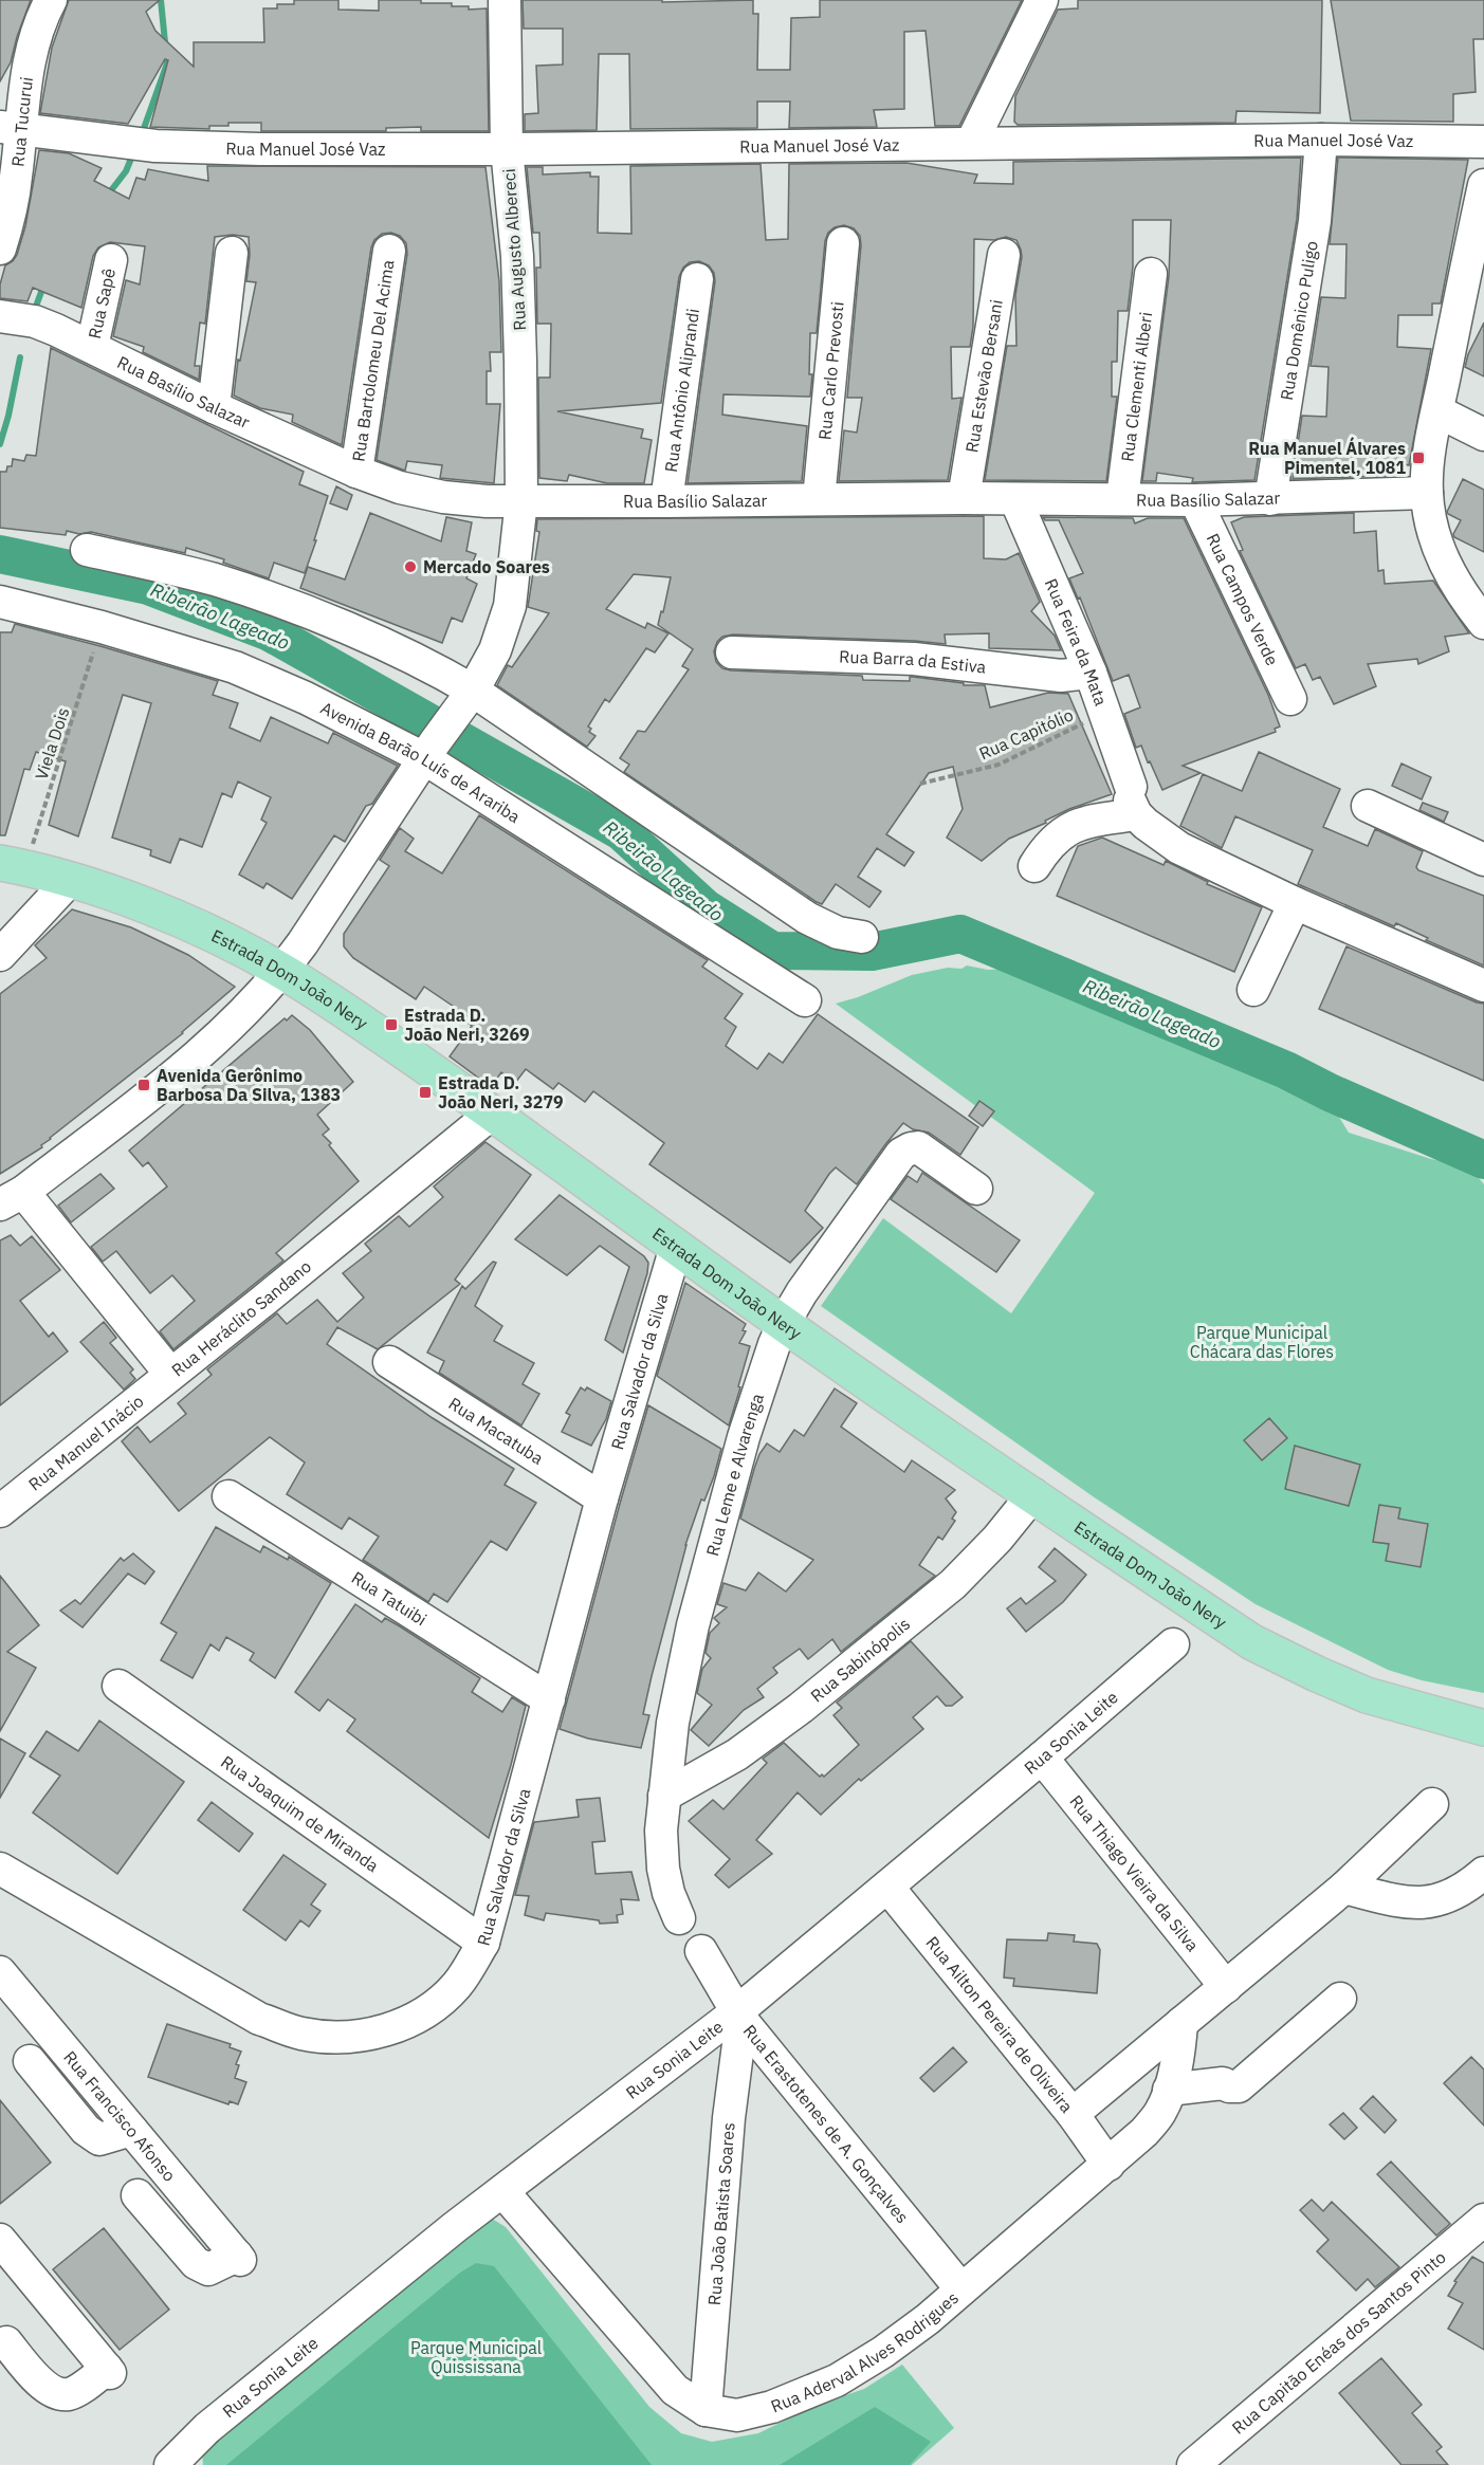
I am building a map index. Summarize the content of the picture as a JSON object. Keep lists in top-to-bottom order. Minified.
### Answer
{"streets":{"main road":["Estrada Dom João Nery"],"street":["Rua Tucurui","Rua Manuel José Vaz","Rua Augusto Albereci","Rua Sapê","Rua Domênico Puligo","Rua Bartolomeu Del Acima","Rua Carlo Prevosti","Rua Estevão Bersani","Rua Clementi Alberi","Rua Antônio Aliprandi","Rua Basílio Salazar","Rua Campos Verde","Rua Feira da Mata","Rua Barra da Estiva","Avenida Barão Luís de Arariba","Rua Heráclito Sandano","Rua Salvador da Silva","Rua Macatuba","Rua Manuel Inácio","Rua Leme e Alvarenga","Rua Tatuibi","Rua Sabinópolis","Rua Sonia Leite","Rua Joaquim de Miranda","Rua Thiago Vieira da Silva","Rua Ailton Pereira de Oliveira","Rua Francisco Afonso","Rua Erastotenes de A. Gonçalves","Rua João Batista Soares","Rua Capitão Enéas dos Santos Pinto","Rua Aderval Alves Rodrigues"],"path":["Rua Capitólio","Viela Dois"]},"crossings":[["Rua Tucurui","Rua Manuel José Vaz"],["Rua Manuel José Vaz","Rua Augusto Albereci"],["Rua Manuel José Vaz","Rua Domênico Puligo"],["Rua Augusto Albereci","Rua Basílio Salazar"],["Rua Augusto Albereci","Avenida Barão Luís de Arariba"],["Rua Augusto Albereci","Estrada Dom João Nery"],["Rua Augusto Albereci","Rua Heráclito Sandano"],["Rua Sapê","Rua Basílio Salazar"],["Rua Domênico Puligo","Rua Basílio Salazar"],["Rua Bartolomeu Del Acima","Rua Basílio Salazar"],["Rua Carlo Prevosti","Rua Basílio Salazar"],["Rua Estevão Bersani","Rua Basílio Salazar"],["Rua Clementi Alberi","Rua Basílio Salazar"],["Rua Antônio Aliprandi","Rua Basílio Salazar"],["Rua Basílio Salazar","Rua Campos Verde"],["Rua Basílio Salazar","Rua Feira da Mata"],["Rua Feira da Mata","Rua Barra da Estiva"],["Rua Feira da Mata","Rua Capitólio"],["Viela Dois","Avenida Barão Luís de Arariba"],["Viela Dois","Estrada Dom João Nery"],["Estrada Dom João Nery","Rua Heráclito Sandano"],["Estrada Dom João Nery","Rua Salvador da Silva"],["Estrada Dom João Nery","Rua Leme e Alvarenga"],["Estrada Dom João Nery","Rua Sabinópolis"],["Rua Heráclito Sandano","Rua Manuel Inácio"],["Rua Salvador da Silva","Rua Macatuba"],["Rua Salvador da Silva","Rua Tatuibi"],["Rua Salvador da Silva","Rua Joaquim de Miranda"],["Rua Leme e Alvarenga","Rua Sabinópolis"],["Rua Sonia Leite","Rua Thiago Vieira da Silva"],["Rua Sonia Leite","Rua Ailton Pereira de Oliveira"],["Rua Sonia Leite","Rua Erastotenes de A. Gonçalves"],["Rua Sonia Leite","Rua João Batista Soares"],["Rua Sonia Leite","Rua Aderval Alves Rodrigues"],["Rua Ailton Pereira de Oliveira","Rua Aderval Alves Rodrigues"],["Rua Erastotenes de A. Gonçalves","Rua João Batista Soares"],["Rua Erastotenes de A. Gonçalves","Rua Aderval Alves Rodrigues"],["Rua João Batista Soares","Rua Aderval Alves Rodrigues"]],"water":["Ribeirão Lageado"],"parks":["Parque Municipal Chácara das Flores","Parque Municipal Quississana"],"places":{"transit":["Rua Manuel Álvares Pimentel, 1081","Estrada D. João Neri, 3269","Avenida Gerônimo Barbosa Da Silva, 1383","Estrada D. João Neri, 3279"],"other":["Mercado Soares"]}}
